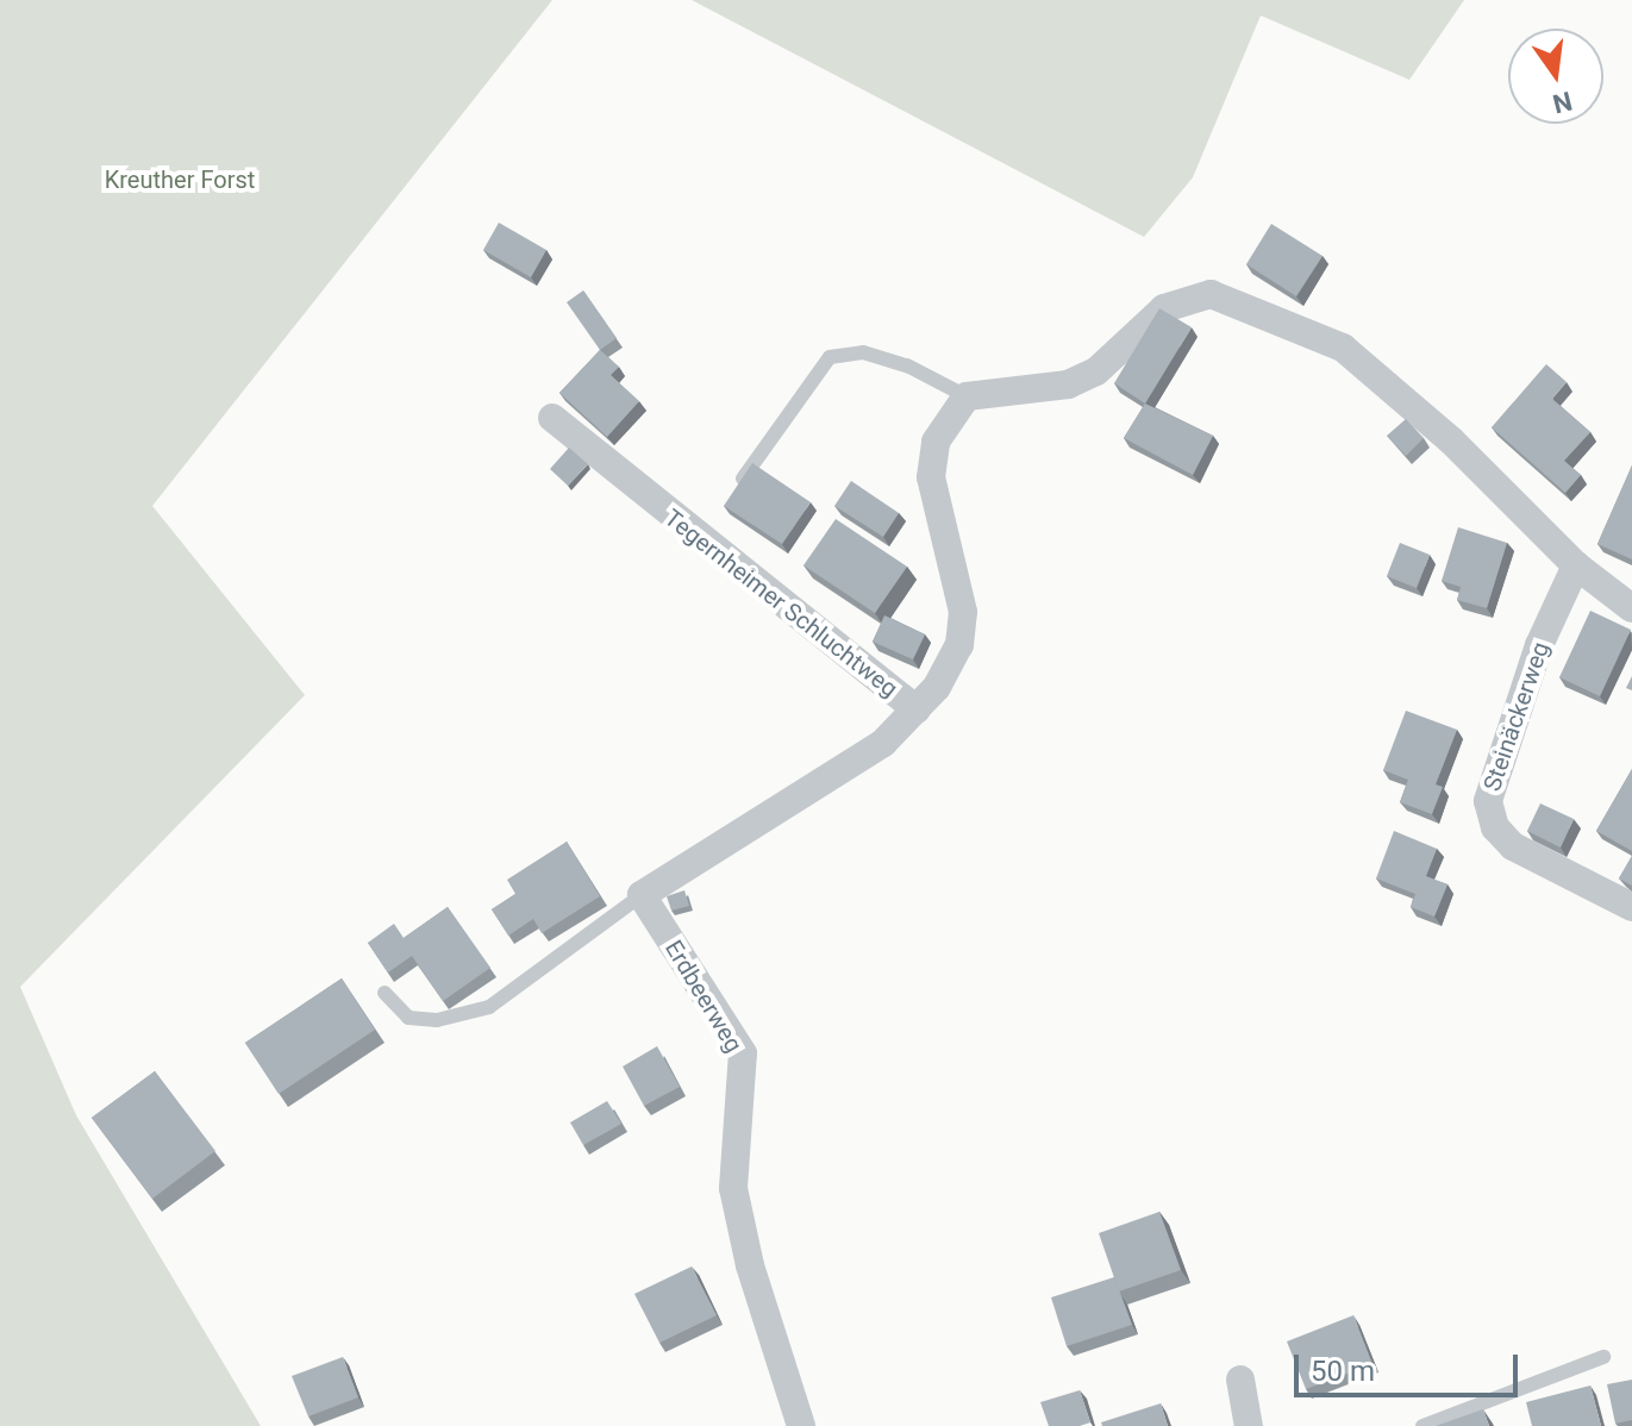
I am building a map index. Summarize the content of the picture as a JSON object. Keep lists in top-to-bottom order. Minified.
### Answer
{"streets":{"street":["Tegernheimer Schluchtweg","Steinäckerweg","Erdbeerweg"]},"parks":["Kreuther Forst"],"scale_bar":"50 m","north":"bottom"}
